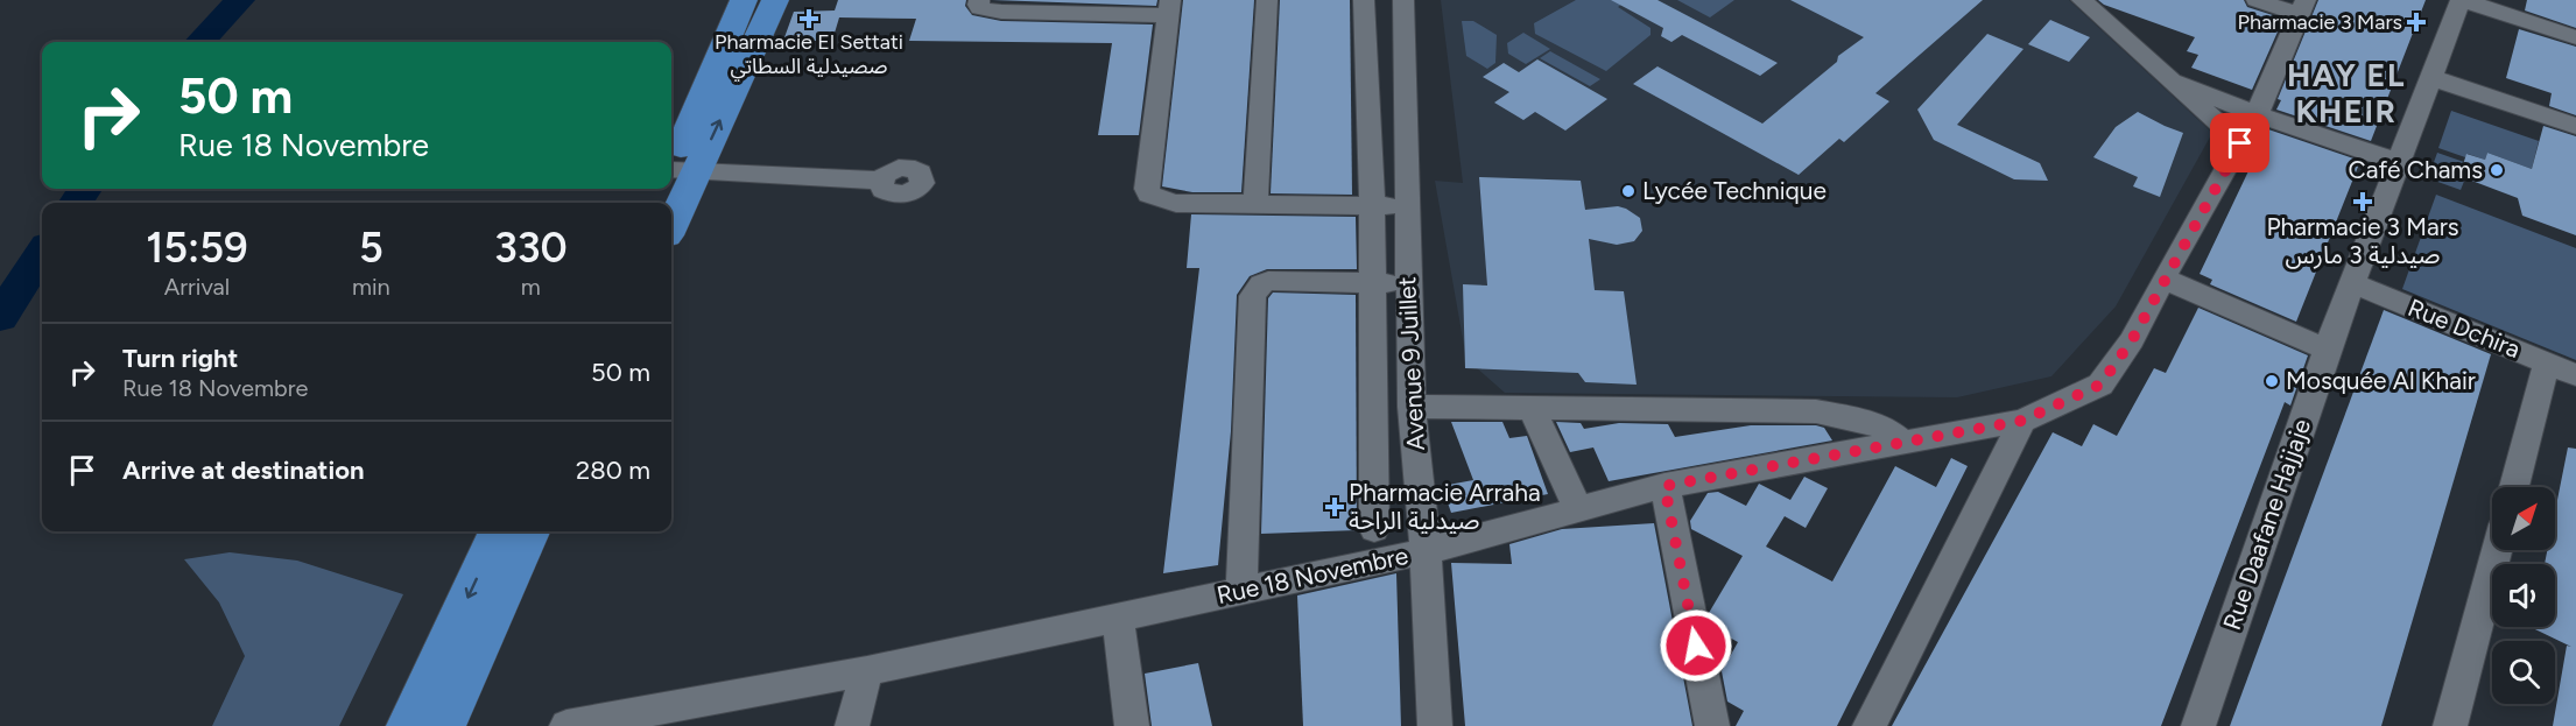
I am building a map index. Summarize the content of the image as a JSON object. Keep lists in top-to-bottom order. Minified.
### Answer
{"streets":{"street":["Rue Dchira","Avenue 9 Juillet","Rue Daafane Hajjaje","Rue 18 Novembre"]},"crossings":[["Rue Dchira","Rue Daafane Hajjaje"],["Avenue 9 Juillet","Rue 18 Novembre"]],"districts":["HAY EL KHEIR"],"places":{"health":["Pharmacie El Settati صصيدلية السطاتي","Pharmacie 3 Mars","Pharmacie 3 Mars صيدلية 3 مارس","Pharmacie Arraha صيدلية الراحة"],"other":["Café Chams","Lycée Technique","Mosquée Al Khair"]},"north":"top right","page":{"turn":["50 m","Rue 18 Novembre"],"eta":["15:59","Arrival","5","min","330","m"],"list":[{"name":"Turn right","note":"Rue 18 Novembre","value":"50 m"},{"name":"Arrive at destination","value":"280 m"}]}}
